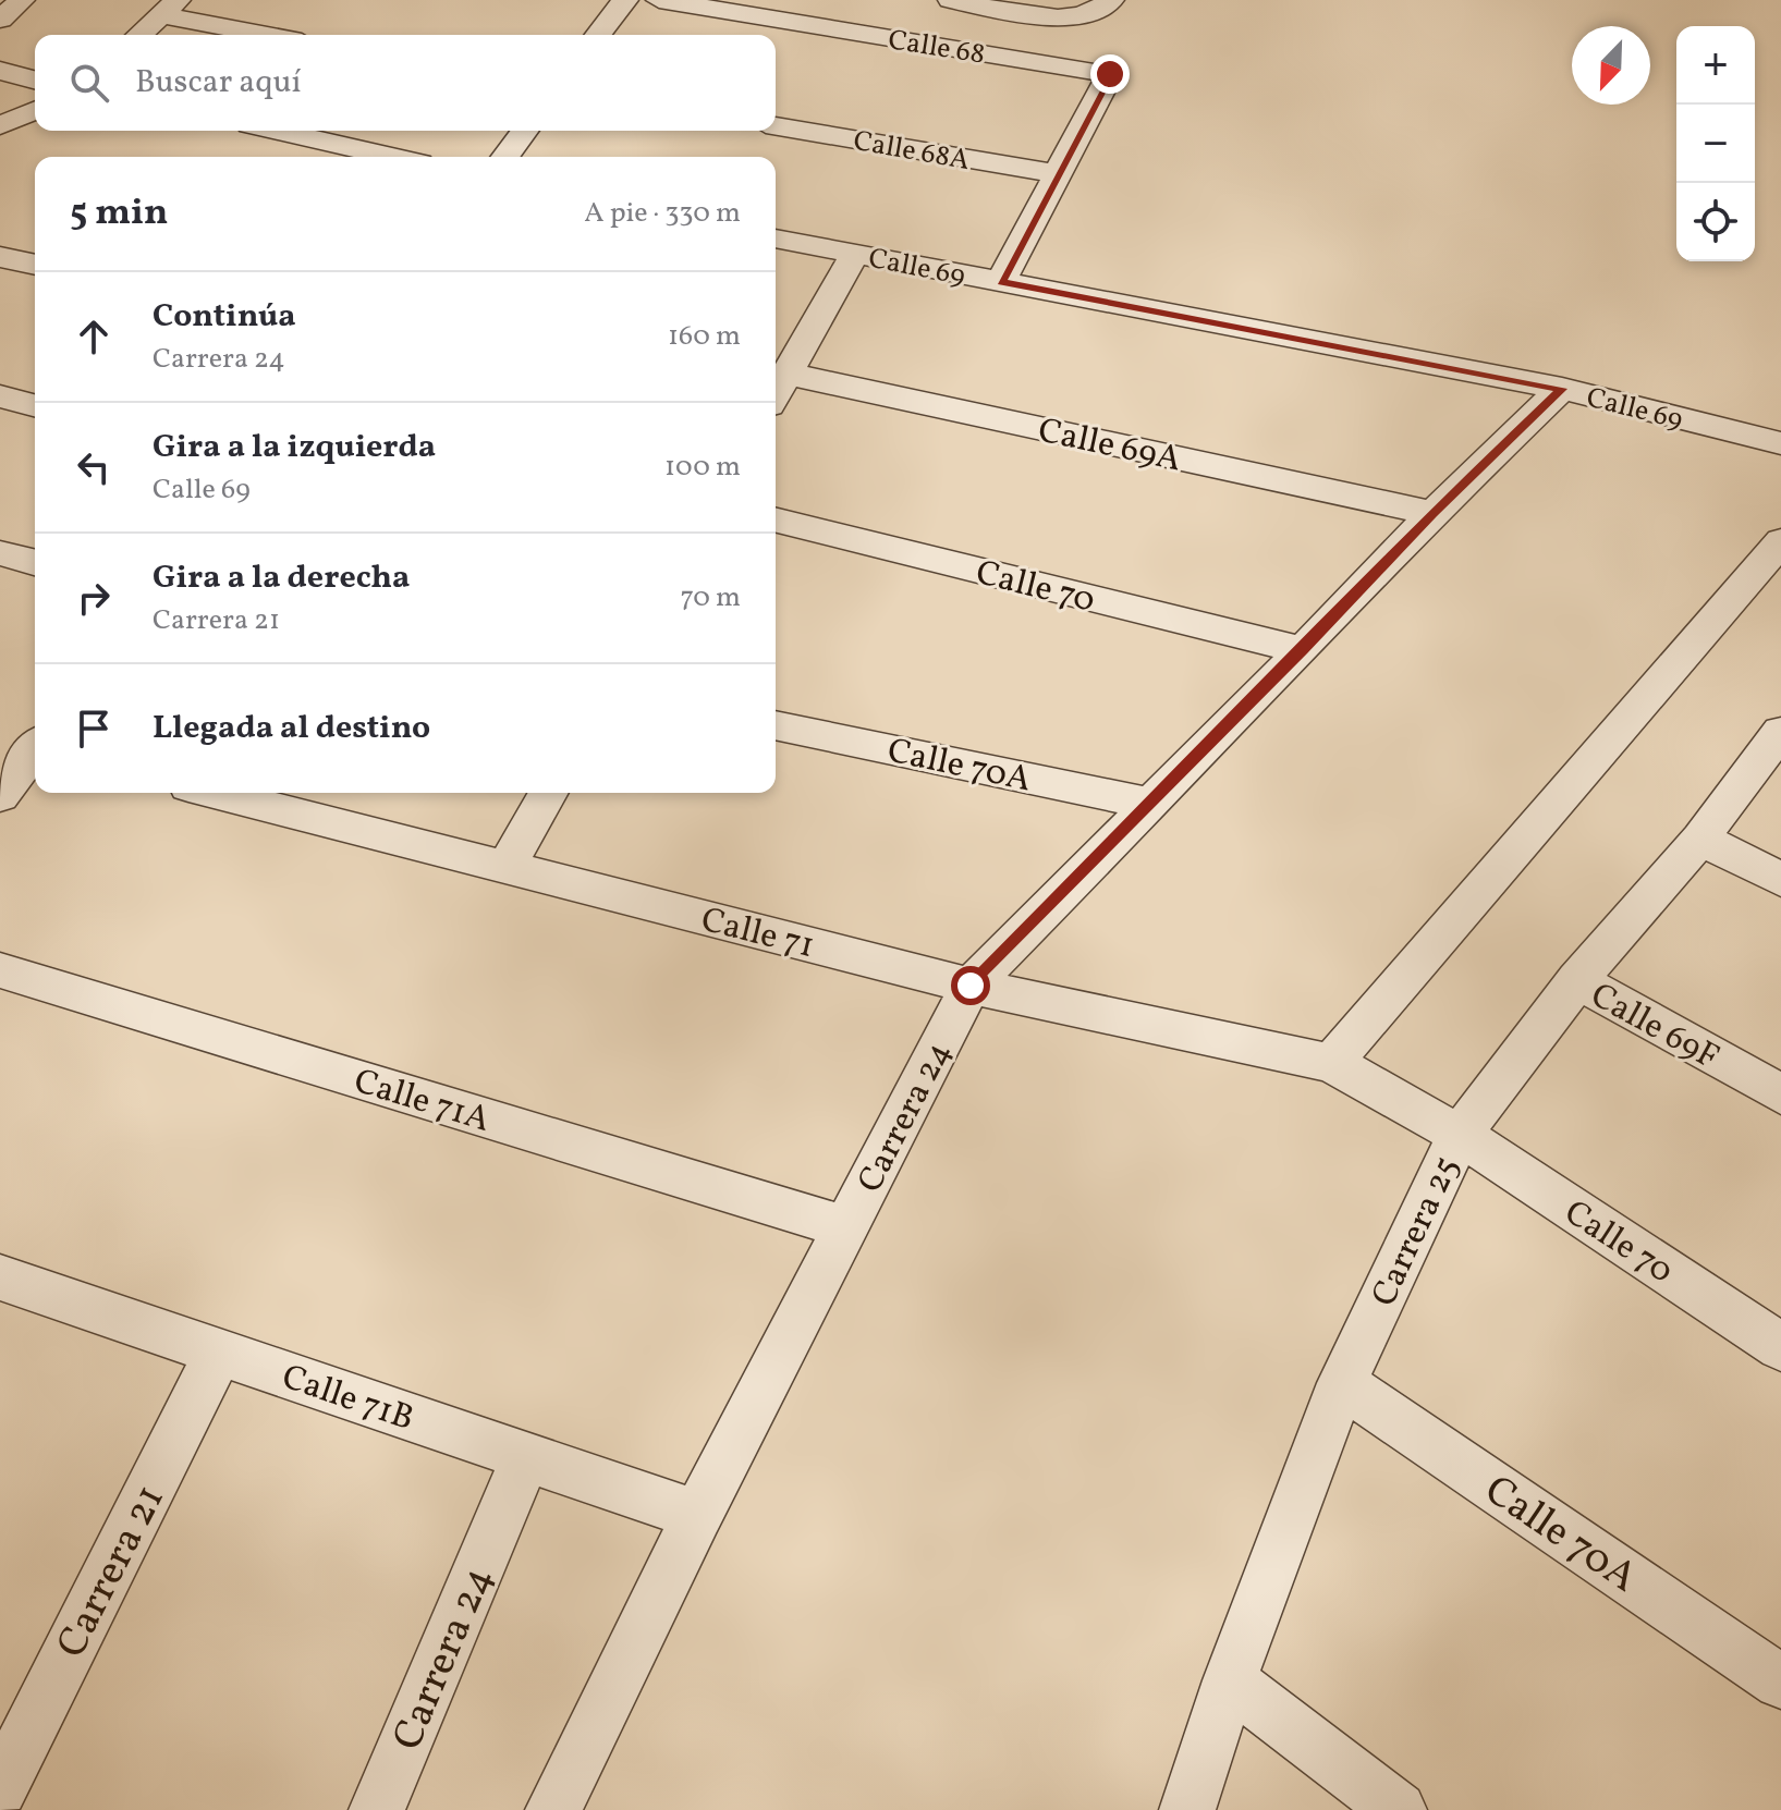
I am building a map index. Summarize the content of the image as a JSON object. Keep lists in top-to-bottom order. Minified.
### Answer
{"streets":{"street":["Calle 68","Calle 68A","Calle 69","Calle 69A","Calle 70","Calle 70A","Calle 71","Calle 69F","Calle 71A","Carrera 24","Carrera 25","Calle 71B","Carrera 21"]},"crossings":[["Calle 68","Calle 68A"],["Calle 69","Carrera 24"],["Calle 69A","Carrera 24"],["Calle 70","Calle 71"],["Calle 70","Carrera 24"],["Calle 70","Carrera 25"],["Calle 70A","Carrera 24"],["Calle 70A","Carrera 25"],["Calle 71","Carrera 24"],["Calle 69F","Carrera 25"],["Calle 71A","Carrera 24"],["Carrera 24","Calle 71B"],["Calle 71B","Carrera 21"]],"north":"bottom left","page":{"map_buttons":["+","−"],"search":"Buscar aquí","heading":["5 min","A pie · 330 m"],"list":[["Continúa","Carrera 24","160 m"],["Gira a la izquierda","Calle 69","100 m"],["Gira a la derecha","Carrera 21","70 m"],"Llegada al destino"]}}
